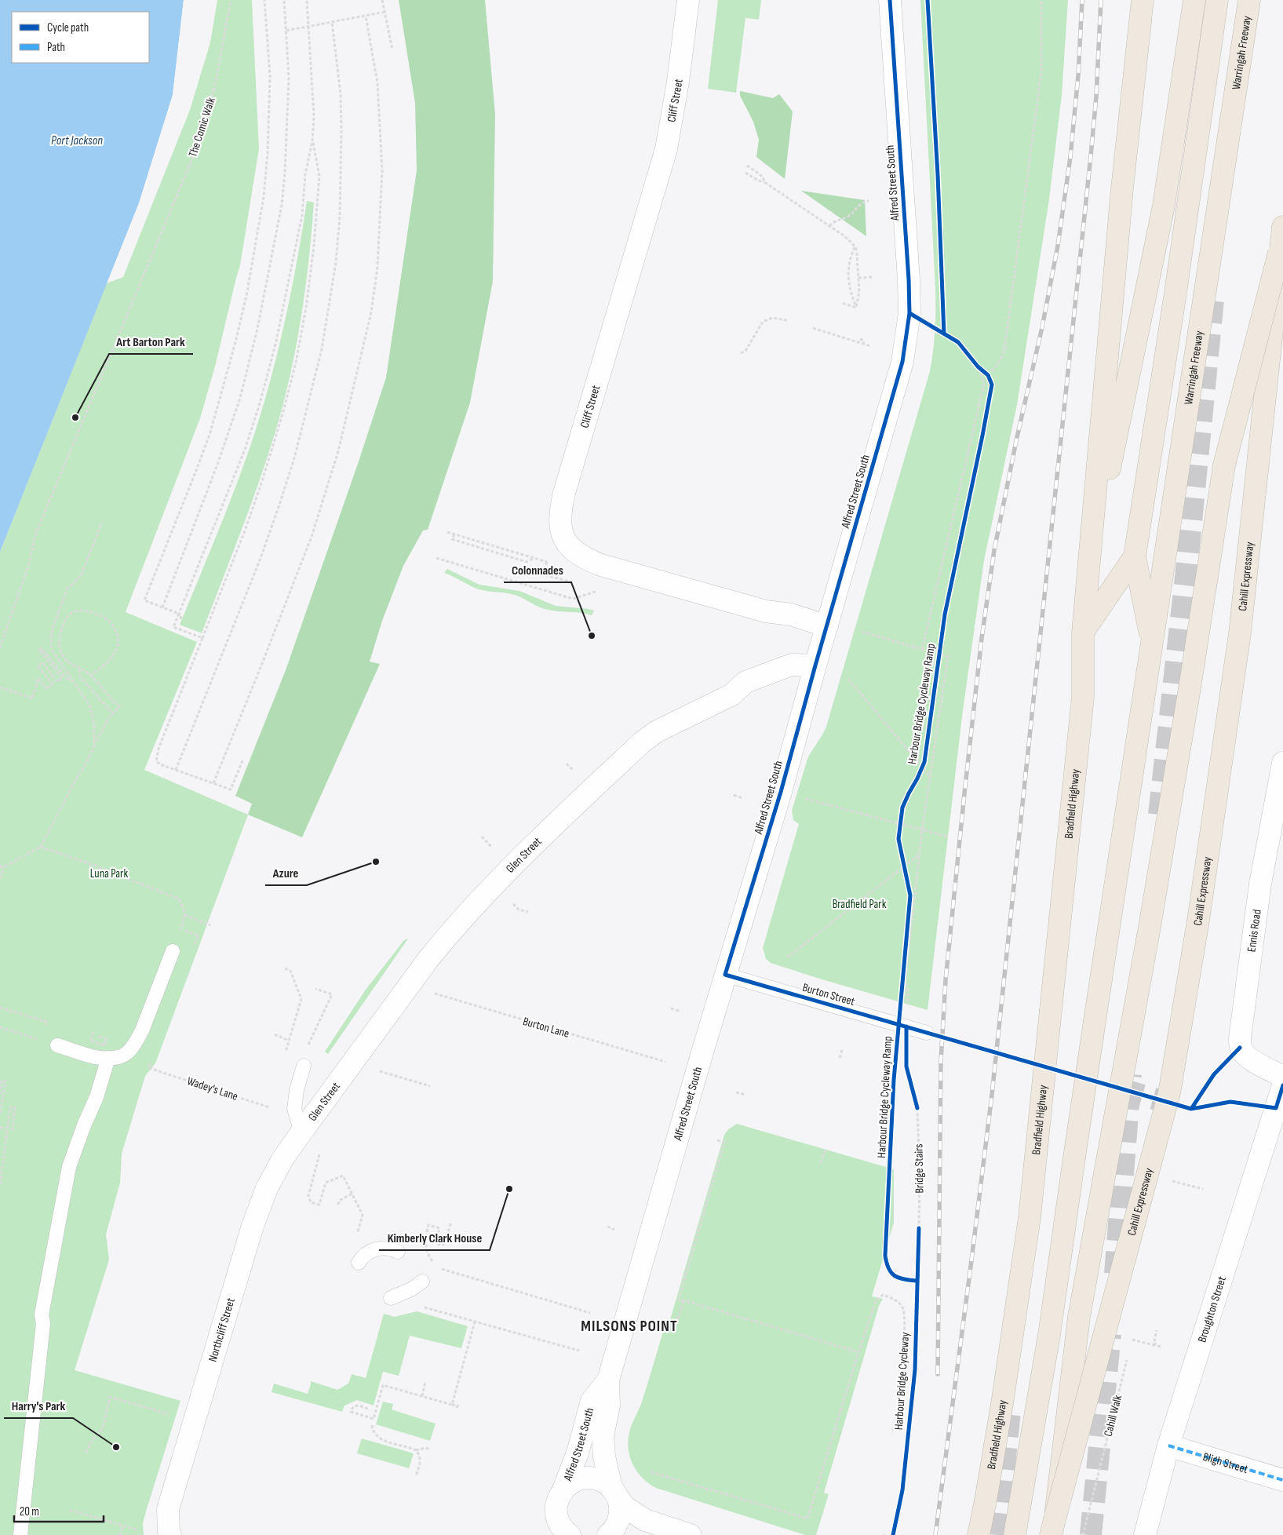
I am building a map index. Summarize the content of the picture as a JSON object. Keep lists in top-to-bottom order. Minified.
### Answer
{"streets":{"highway":["Warringah Freeway","Cahill Expressway","Bradfield Highway"],"street":["Cliff Street","Alfred Street South","Glen Street","Ennis Road","Broughton Street","Northcliff Street","Bligh Street"],"lane":["Burton Street"],"path":["The Comic Walk","Burton Lane","Wadey's Lane","Bridge Stairs","Cahill Walk"],"cycle path":["Harbour Bridge Cycleway Ramp","Harbour Bridge Cycleway"]},"crossings":[["Cliff Street","Alfred Street South"],["Alfred Street South","Glen Street"],["Alfred Street South","Burton Street"],["Glen Street","Northcliff Street"],["Broughton Street","Bligh Street"]],"districts":["MILSONS POINT"],"water":["Port Jackson"],"parks":["Luna Park","Bradfield Park"],"places":["Art Barton Park","Colonnades","Azure","Kimberly Clark House","Harry's Park"],"legend":["Cycle path","Path"],"scale_bar":"20 m"}
